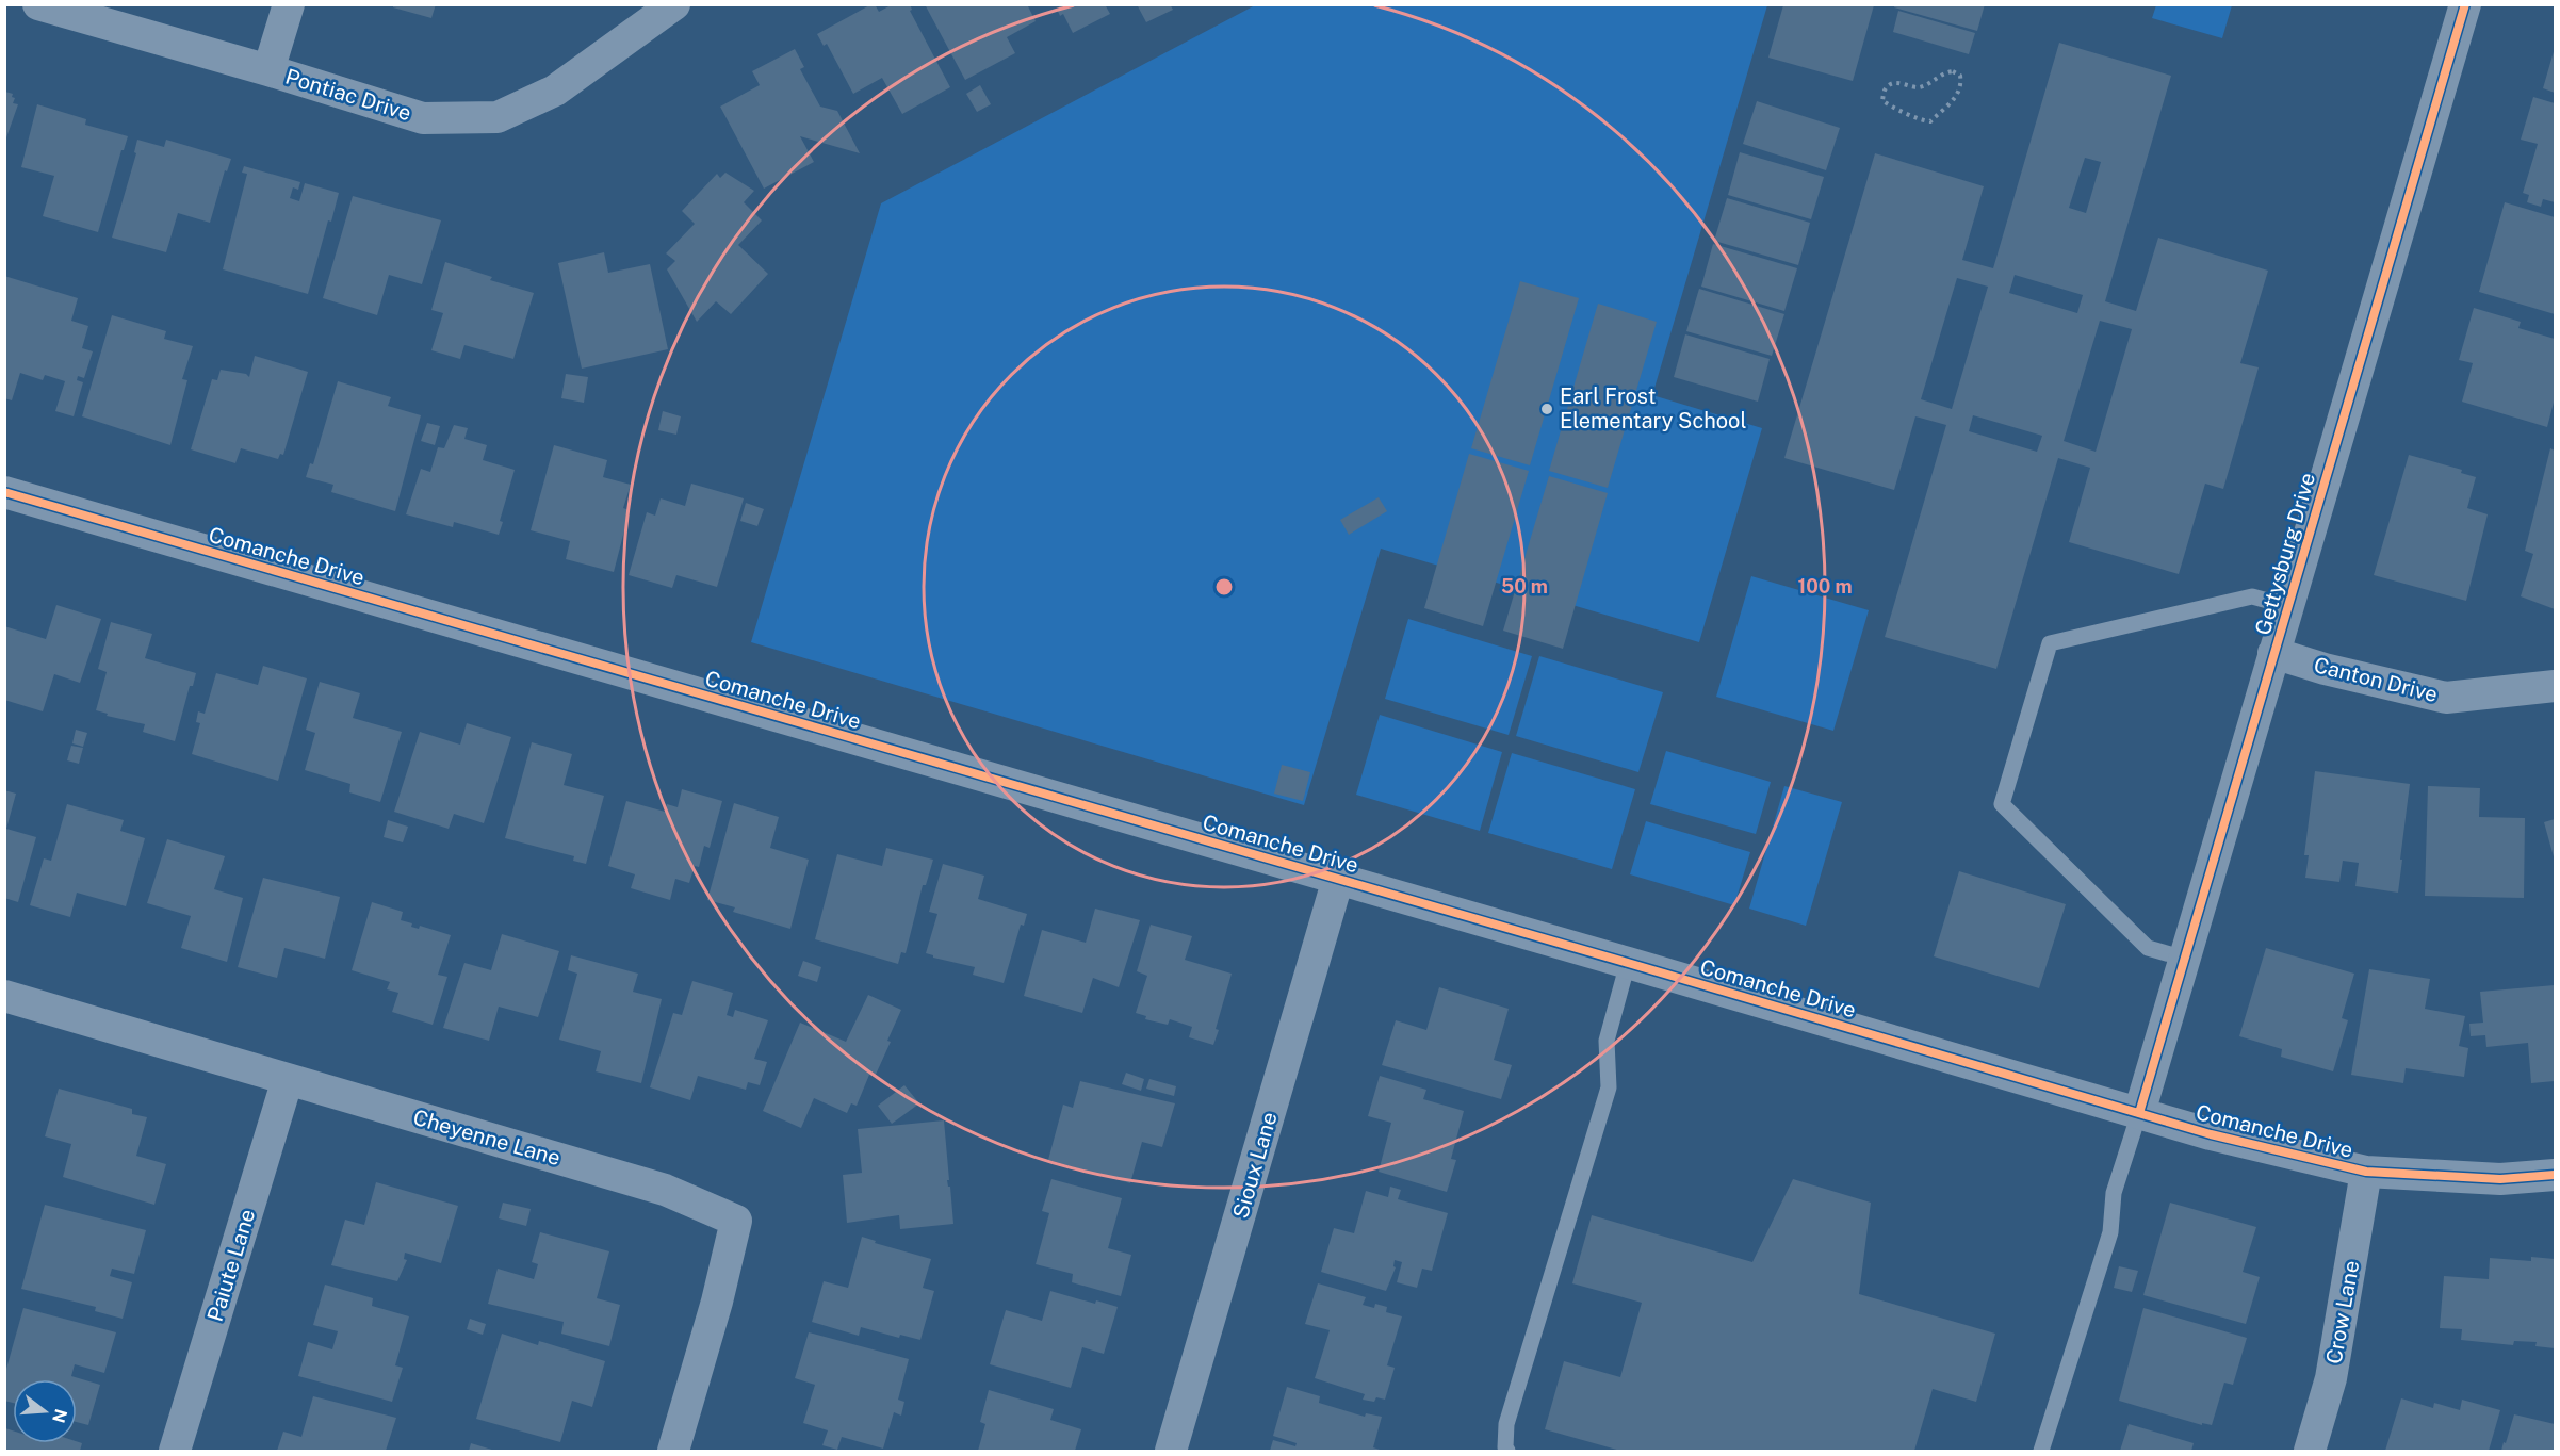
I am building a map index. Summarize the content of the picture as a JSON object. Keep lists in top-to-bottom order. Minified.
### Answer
{"streets":{"street":["Pontiac Drive","Gettysburg Drive","Comanche Drive","Canton Drive","Cheyenne Lane","Sioux Lane","Paiute Lane","Crow Lane"]},"crossings":[["Gettysburg Drive","Comanche Drive"],["Gettysburg Drive","Canton Drive"],["Comanche Drive","Sioux Lane"],["Comanche Drive","Crow Lane"],["Cheyenne Lane","Paiute Lane"]],"places":["Earl Frost Elementary School"],"north":"right","rings":["50 m","100 m"]}
